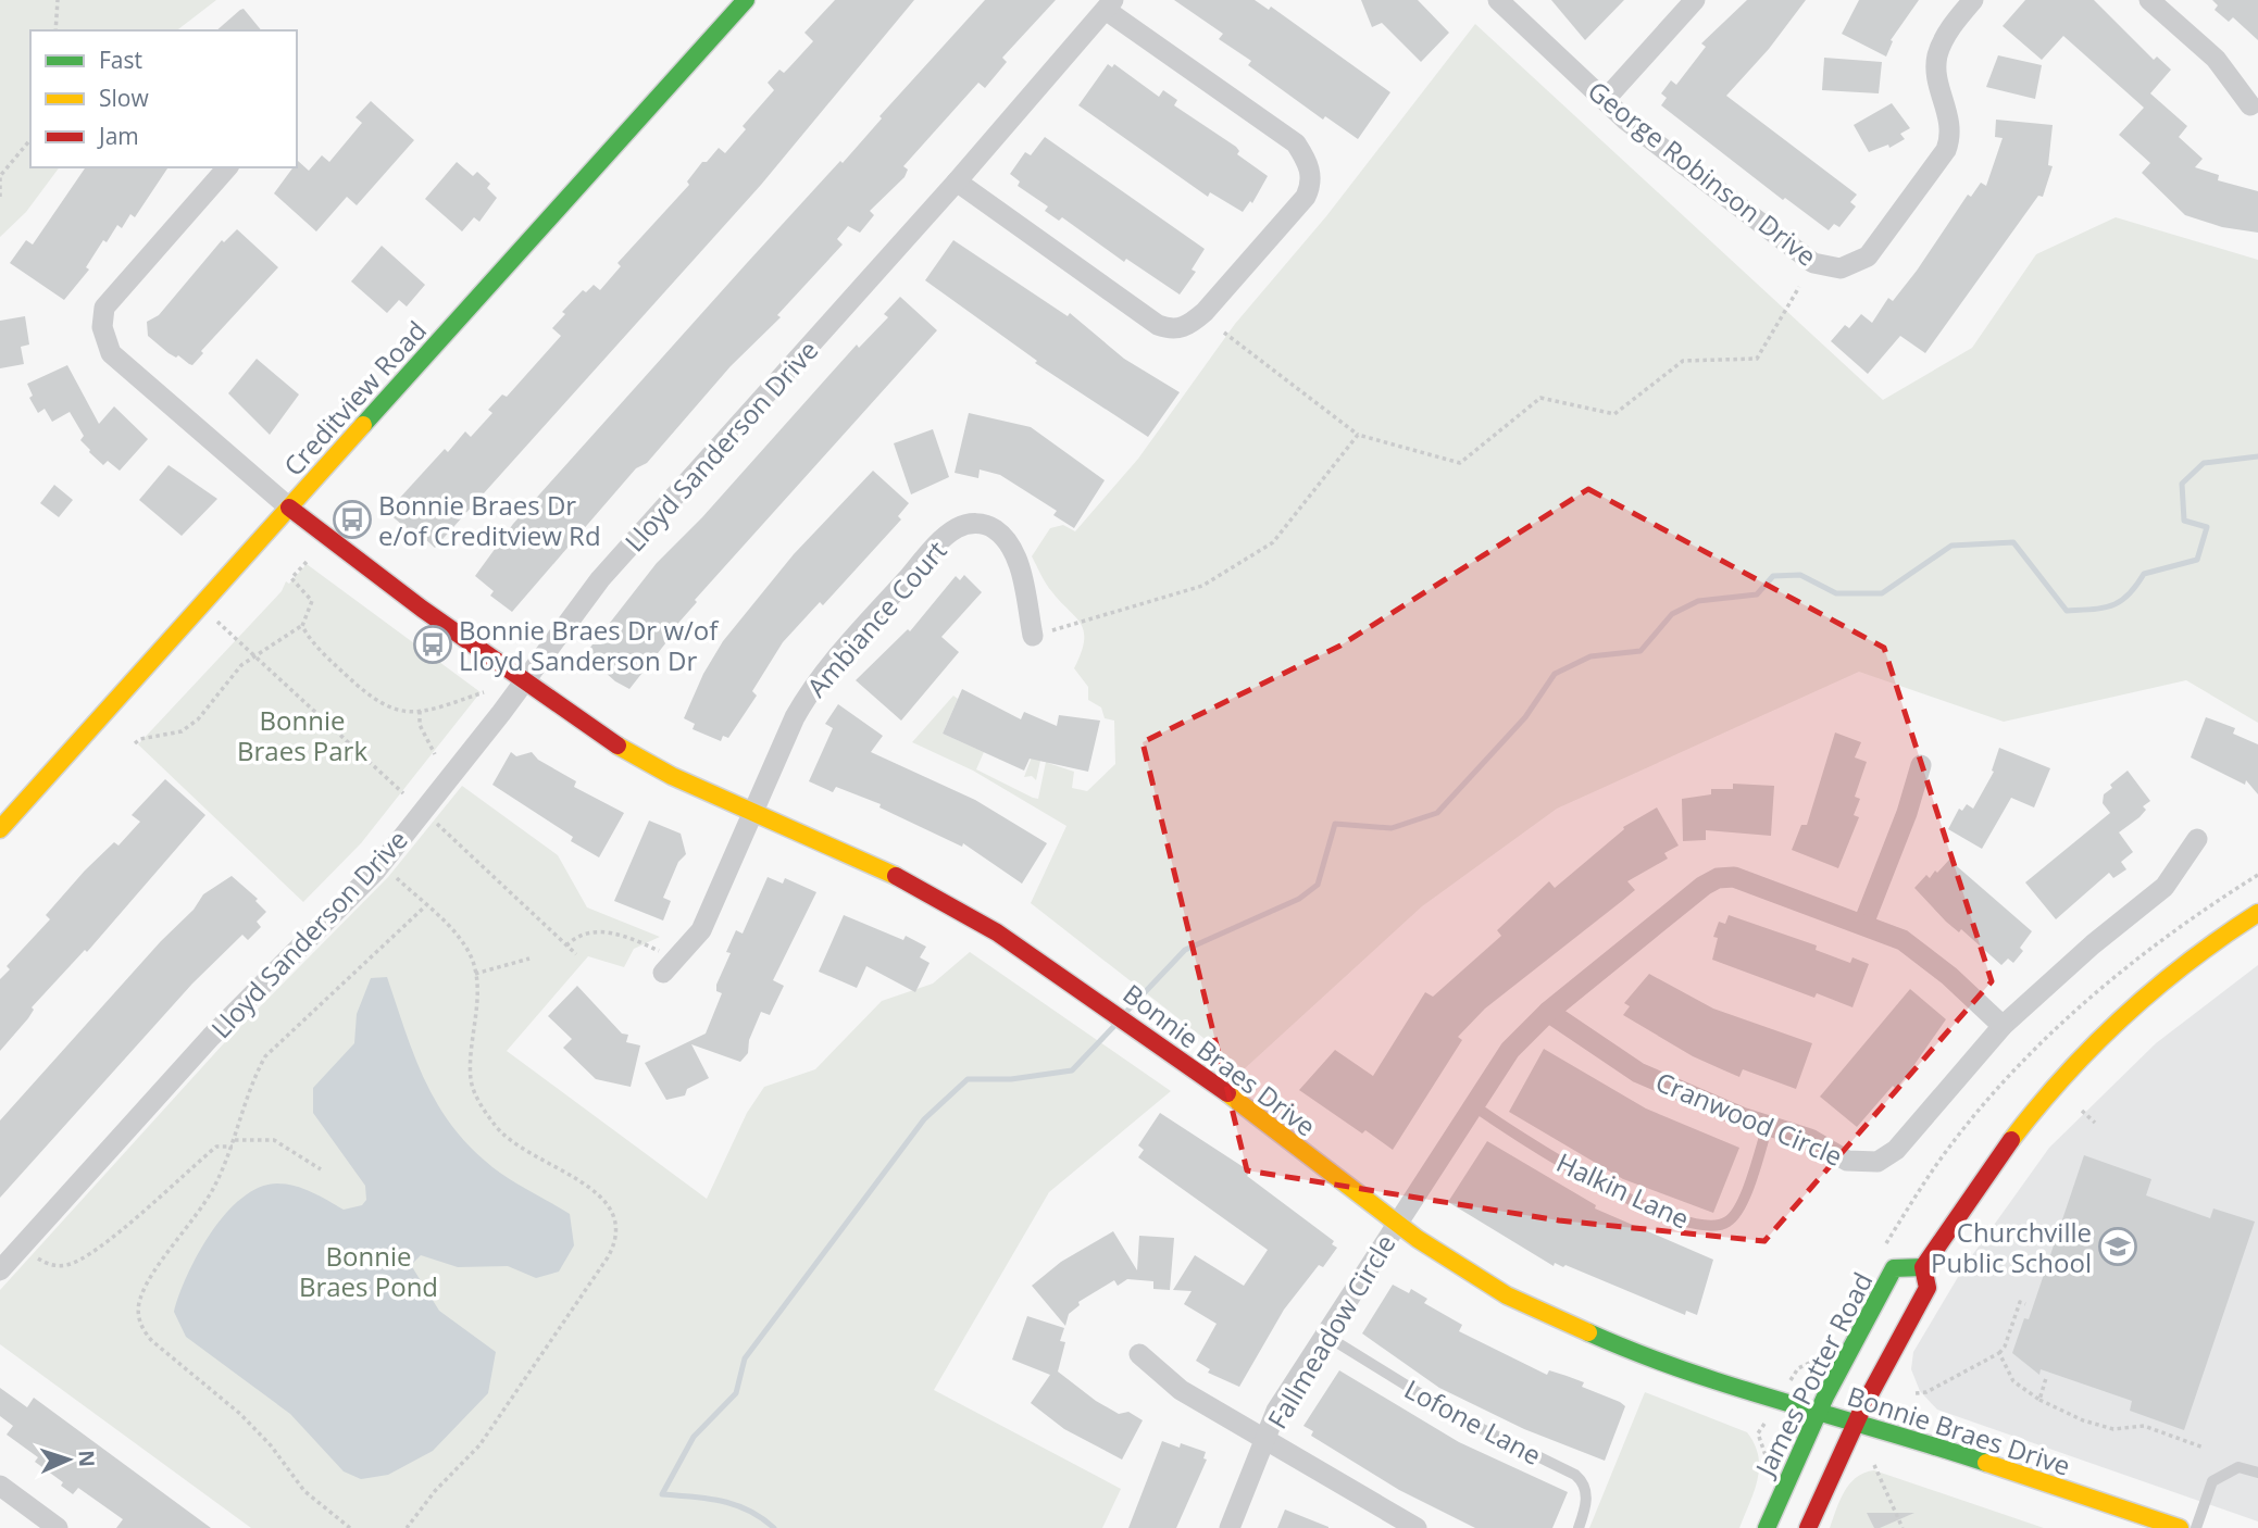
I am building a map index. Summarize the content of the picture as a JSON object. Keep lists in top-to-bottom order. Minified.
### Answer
{"streets":{"street":["George Robinson Drive","Creditview Road","Lloyd Sanderson Drive","Ambiance Court","Bonnie Braes Drive","Cranwood Circle","Fallmeadow Circle","James Potter Road"],"lane":["Halkin Lane","Lofone Lane"]},"crossings":[["Creditview Road","Bonnie Braes Drive"],["Lloyd Sanderson Drive","Bonnie Braes Drive"],["Ambiance Court","Bonnie Braes Drive"],["Bonnie Braes Drive","Fallmeadow Circle"],["Bonnie Braes Drive","James Potter Road"],["Cranwood Circle","Halkin Lane"],["Fallmeadow Circle","Lofone Lane"]],"parks":["Bonnie Braes Park","Bonnie Braes Pond"],"places":{"bus stop":["Bonnie Braes Dr e/of Creditview Rd","Bonnie Braes Dr w/of Lloyd Sanderson Dr"],"school or university":["Churchville Public School"]},"legend":["Fast","Slow","Jam"],"north":"right"}
